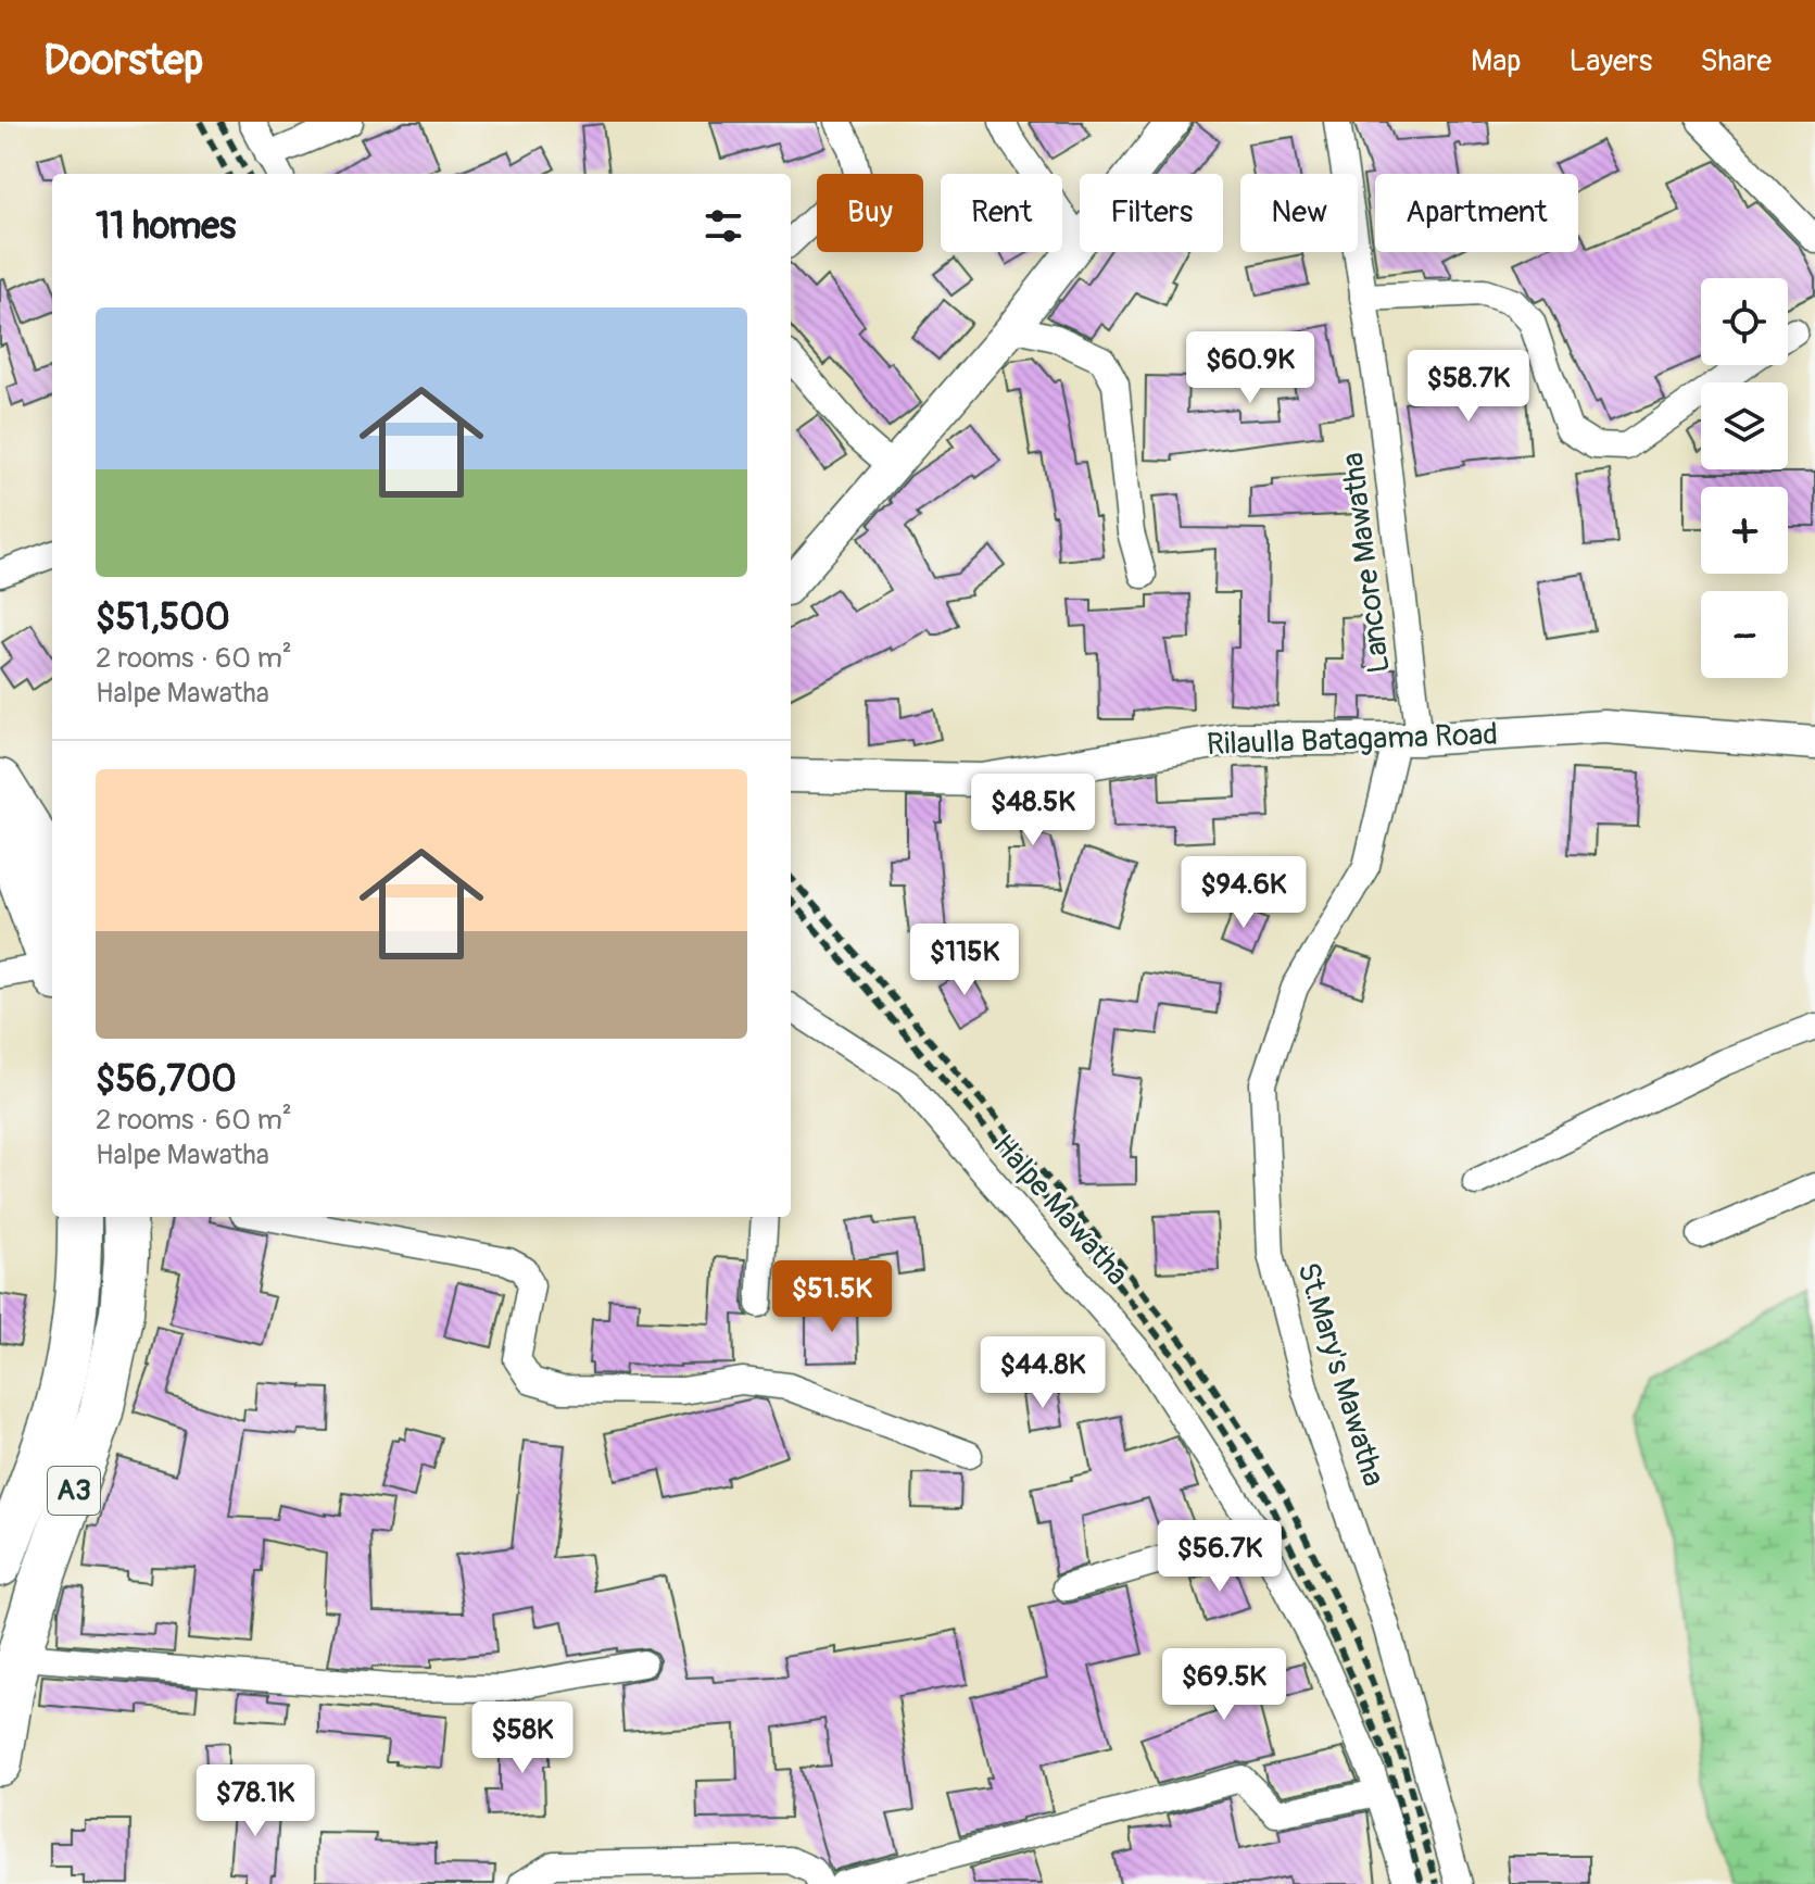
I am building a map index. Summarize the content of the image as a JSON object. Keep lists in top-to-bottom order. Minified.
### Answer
{"streets":{"highway":["A3"],"street":["Lancore Mawatha","Rilaulla Batagama Road","Halpe Mawatha","St.Mary's Mawatha"]},"crossings":[["Lancore Mawatha","Rilaulla Batagama Road"],["Lancore Mawatha","St.Mary's Mawatha"],["Rilaulla Batagama Road","St.Mary's Mawatha"]],"page":{"header":"Doorstep","nav":["Map","Layers","Share"],"chip":["Buy","Rent","Filters","New","Apartment"],"heading":"11 homes","map_buttons":["+","−"],"list":[{"name":"$51,500","note":"2 rooms · 60 m² · Halpe Mawatha"},{"name":"$56,700","note":"2 rooms · 60 m² · Halpe Mawatha"}],"price":["$60.9K","$58.7K","$48.5K","$94.6K","$115K","$51.5K","$44.8K","$56.7K","$69.5K","$58K","$78.1K"]}}
